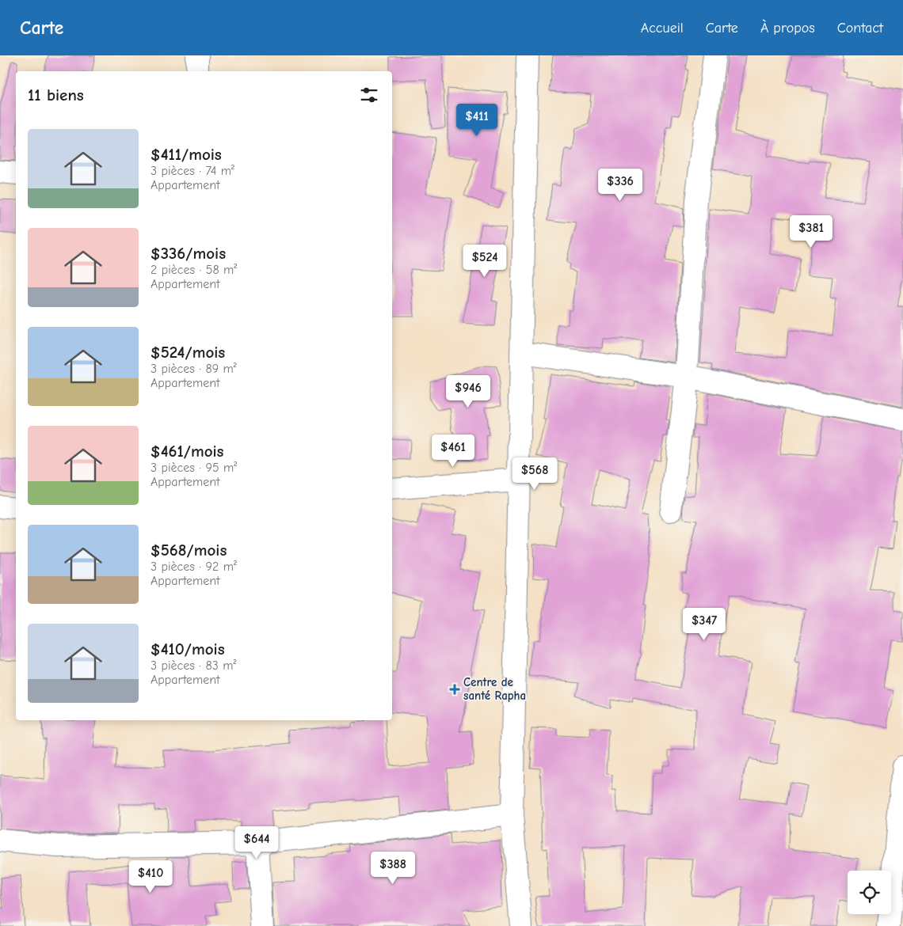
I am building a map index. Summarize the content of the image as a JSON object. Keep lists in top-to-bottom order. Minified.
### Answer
{"places":{"health":["Centre de santé Rapha"]},"page":{"header":"Carte","nav":["Accueil","Carte","À propos","Contact"],"heading":"11 biens","price":["$411","$336","$381","$524","$946","$461","$568","$347","$644","$388","$410"],"list":[{"name":"$411/mois","note":"3 pièces · 74 m² · Appartement"},{"name":"$336/mois","note":"2 pièces · 58 m² · Appartement"},{"name":"$524/mois","note":"3 pièces · 89 m² · Appartement"},{"name":"$461/mois","note":"3 pièces · 95 m² · Appartement"},{"name":"$568/mois","note":"3 pièces · 92 m² · Appartement"},{"name":"$410/mois","note":"3 pièces · 83 m² · Appartement"}]}}
